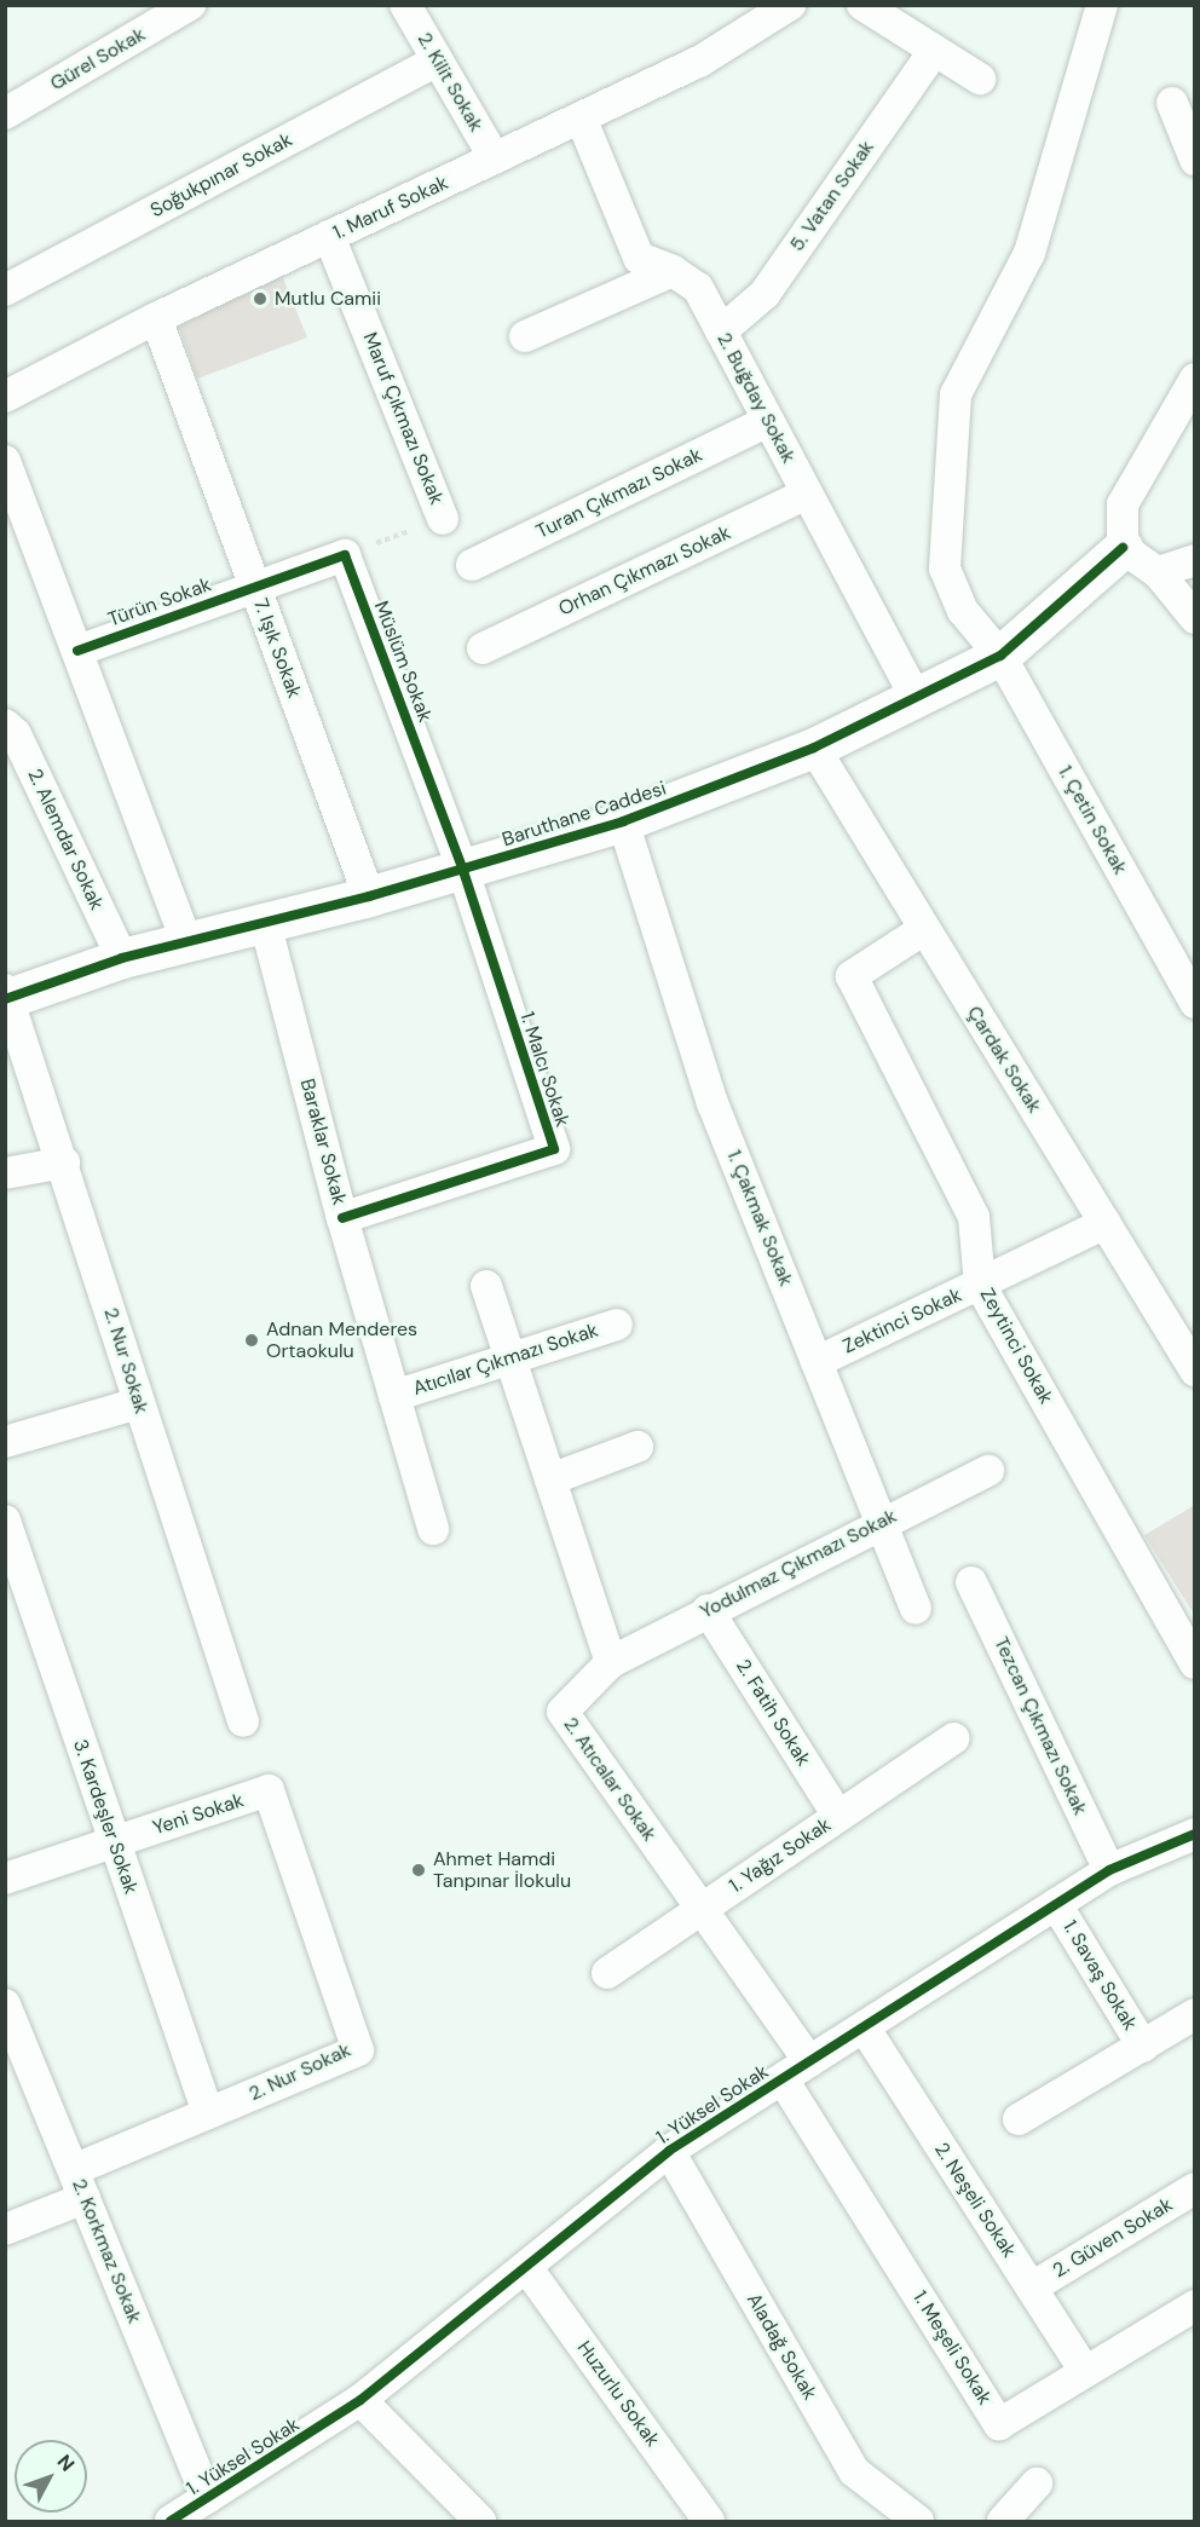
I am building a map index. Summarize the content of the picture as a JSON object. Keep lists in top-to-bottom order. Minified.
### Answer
{"streets":{"street":["Gürel Sokak","2. Kilit Sokak","Soğukpınar Sokak","5. Vatan Sokak","1. Maruf Sokak","2. Buğday Sokak","Maruf Çıkmazı Sokak","Turan Çıkmazı Sokak","Orhan Çıkmazı Sokak","Türün Sokak","7. Işık Sokak","Müslüm Sokak","Baruthane Caddesi","1. Çetin Sokak","2. Alemdar Sokak","Çardak Sokak","1. Malcı Sokak","Baraklar Sokak","1. Çakmak Sokak","Zektinci Sokak","Zeytinci Sokak","Atıcılar Çıkmazı Sokak","2. Nur Sokak","Yodulmaz Çıkmazı Sokak","2. Fatih Sokak","Tezcan Çıkmazı Sokak","2. Atıcalar Sokak","Yeni Sokak","3. Kardeşler Sokak","1. Yağız Sokak","1. Savaş Sokak","1. Yüksel Sokak","2. Neşeli Sokak","2. Güven Sokak","2. Korkmaz Sokak","Aladağ Sokak","1. Meşeli Sokak","Huzurlu Sokak"]},"crossings":[["2. Kilit Sokak","Soğukpınar Sokak"],["2. Kilit Sokak","1. Maruf Sokak"],["5. Vatan Sokak","2. Buğday Sokak"],["1. Maruf Sokak","2. Buğday Sokak"],["1. Maruf Sokak","Maruf Çıkmazı Sokak"],["1. Maruf Sokak","7. Işık Sokak"],["2. Buğday Sokak","Turan Çıkmazı Sokak"],["2. Buğday Sokak","Orhan Çıkmazı Sokak"],["2. Buğday Sokak","Baruthane Caddesi"],["Türün Sokak","7. Işık Sokak"],["7. Işık Sokak","Baruthane Caddesi"],["Müslüm Sokak","Baruthane Caddesi"],["Müslüm Sokak","1. Malcı Sokak"],["Baruthane Caddesi","1. Çetin Sokak"],["Baruthane Caddesi","2. Alemdar Sokak"],["Baruthane Caddesi","Çardak Sokak"],["Baruthane Caddesi","1. Malcı Sokak"],["Baruthane Caddesi","Baraklar Sokak"],["Baruthane Caddesi","1. Çakmak Sokak"],["Baruthane Caddesi","2. Nur Sokak"],["Çardak Sokak","Zektinci Sokak"],["Çardak Sokak","Zeytinci Sokak"],["1. Malcı Sokak","Baraklar Sokak"],["Baraklar Sokak","Atıcılar Çıkmazı Sokak"],["1. Çakmak Sokak","Zektinci Sokak"],["1. Çakmak Sokak","Yodulmaz Çıkmazı Sokak"],["Zektinci Sokak","Zeytinci Sokak"],["2. Nur Sokak","Yeni Sokak"],["2. Nur Sokak","3. Kardeşler Sokak"],["2. Nur Sokak","2. Korkmaz Sokak"],["Yodulmaz Çıkmazı Sokak","2. Fatih Sokak"],["Yodulmaz Çıkmazı Sokak","2. Atıcalar Sokak"],["2. Fatih Sokak","1. Yağız Sokak"],["Tezcan Çıkmazı Sokak","1. Yüksel Sokak"],["2. Atıcalar Sokak","1. Yağız Sokak"],["2. Atıcalar Sokak","1. Yüksel Sokak"],["Yeni Sokak","3. Kardeşler Sokak"],["1. Savaş Sokak","1. Yüksel Sokak"],["1. Yüksel Sokak","2. Neşeli Sokak"],["1. Yüksel Sokak","2. Korkmaz Sokak"],["1. Yüksel Sokak","Aladağ Sokak"],["1. Yüksel Sokak","1. Meşeli Sokak"],["1. Yüksel Sokak","Huzurlu Sokak"],["2. Neşeli Sokak","2. Güven Sokak"],["2. Neşeli Sokak","1. Meşeli Sokak"]],"places":["Mutlu Camii","Adnan Menderes Ortaokulu","Ahmet Hamdi Tanpınar İlokulu"],"north":"top right"}
